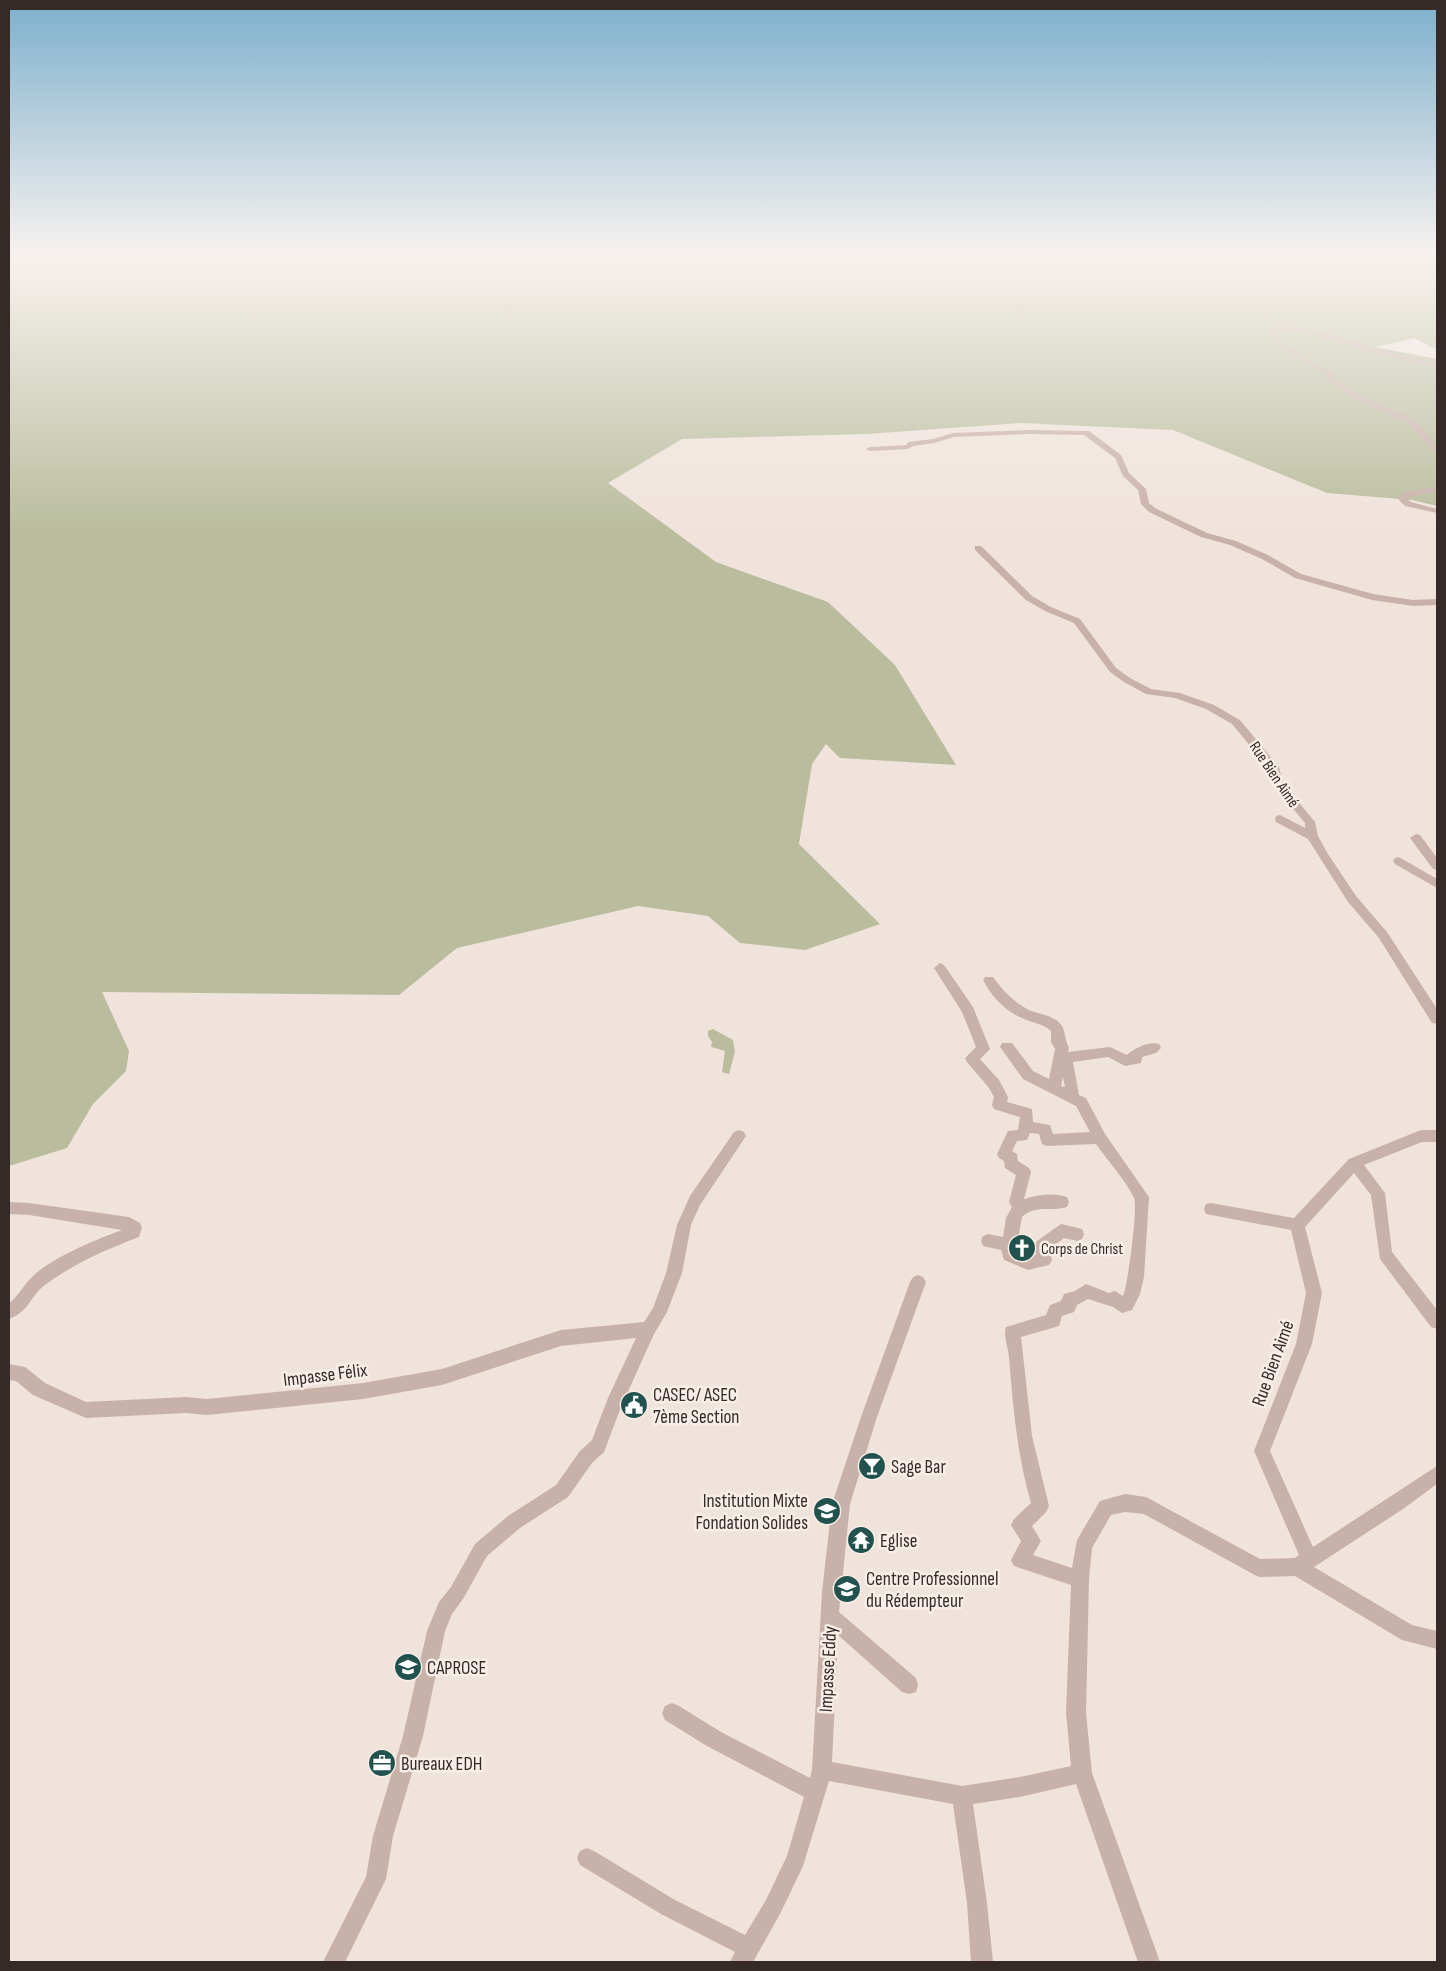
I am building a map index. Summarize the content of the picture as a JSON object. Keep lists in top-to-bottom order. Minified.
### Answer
{"streets":{"street":["Rue Bien Aimé","Impasse Félix","Impasse Eddy"]},"places":{"church":["Corps de Christ"],"public building":["CASEC/ ASEC 7ème Section"],"bar":["Sage Bar"],"school or university":["Institution Mixte Fondation Solides","Centre Professionnel du Rédempteur","CAPROSE"],"temple":["Eglise"],"office":["Bureaux EDH"]}}
